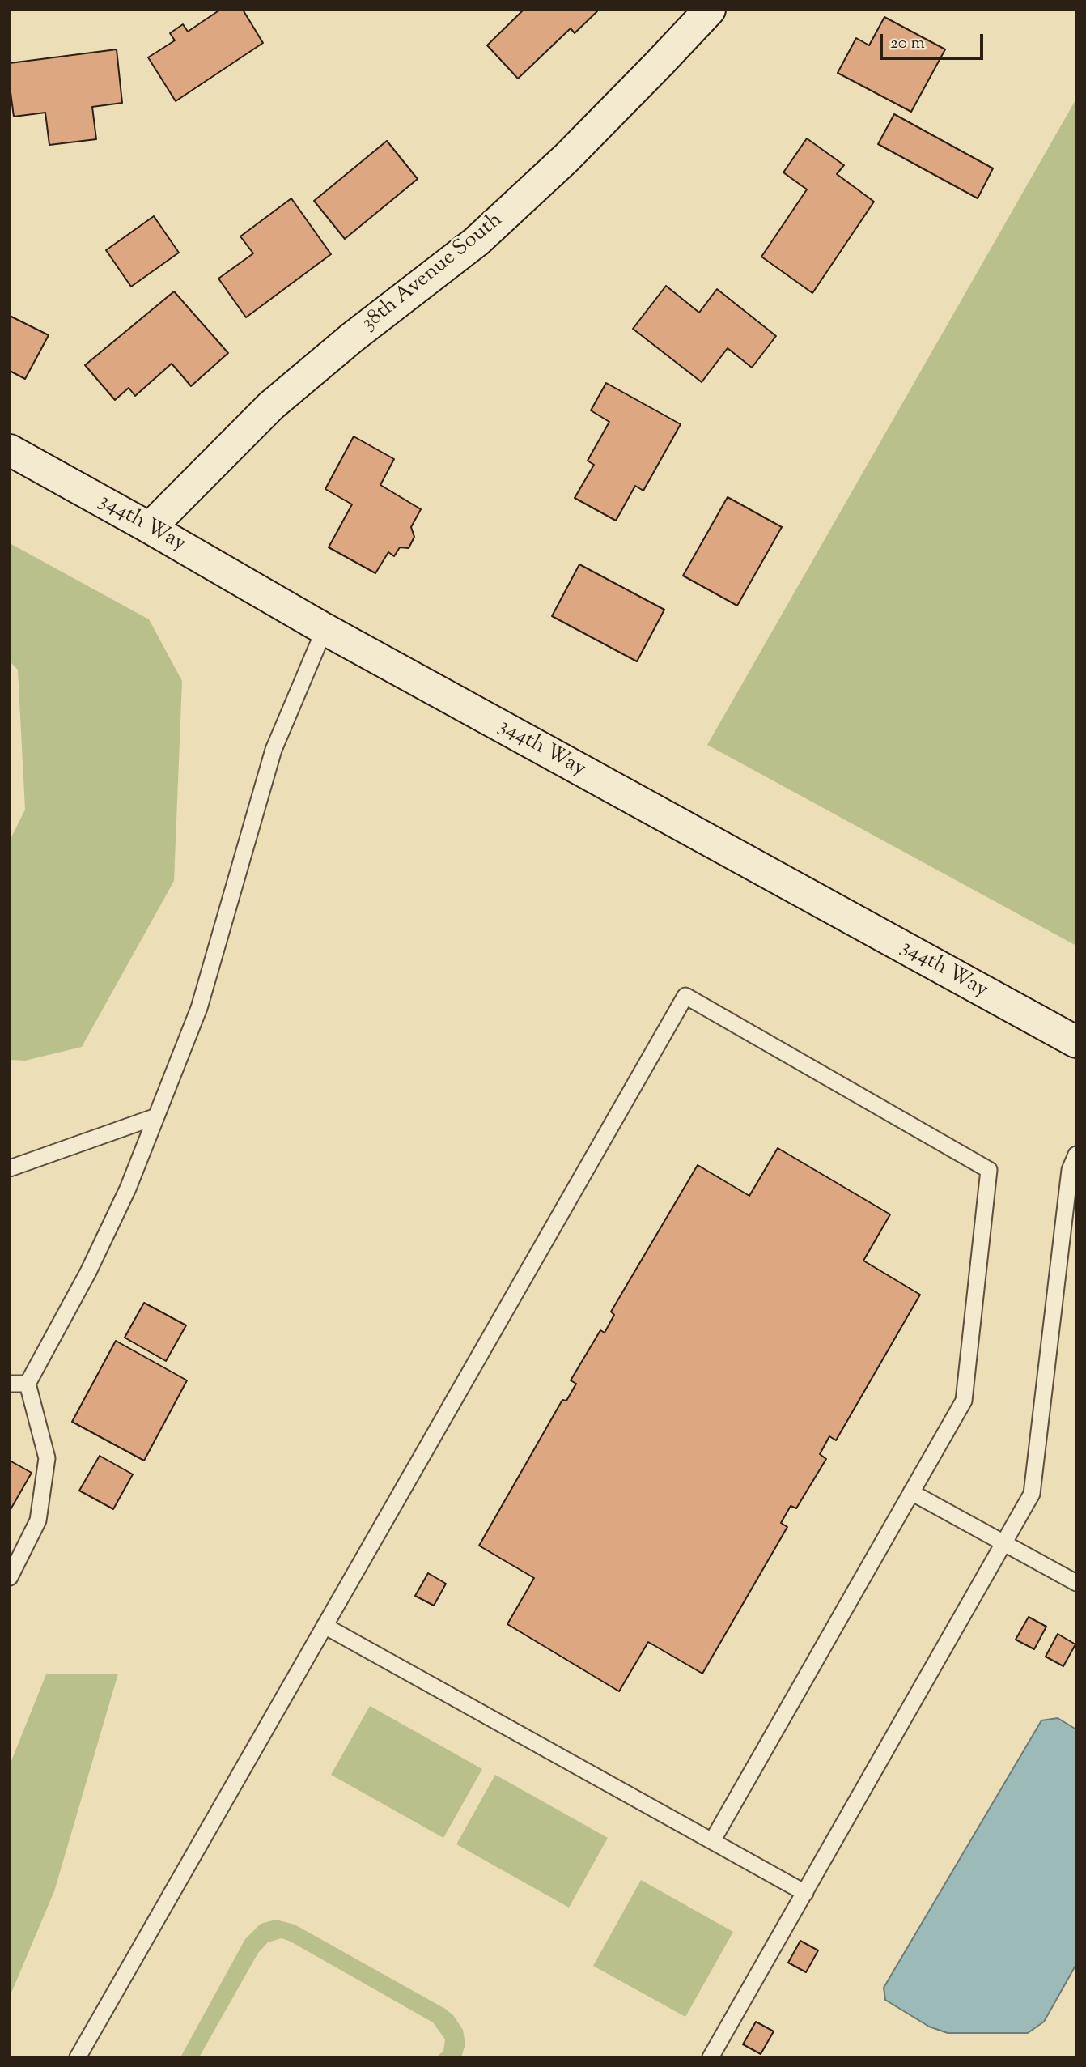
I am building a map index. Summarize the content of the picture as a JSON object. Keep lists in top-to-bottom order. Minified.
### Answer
{"streets":{"street":["38th Avenue South","344th Way"]},"crossings":[["38th Avenue South","344th Way"]],"scale_bar":"20 m"}
